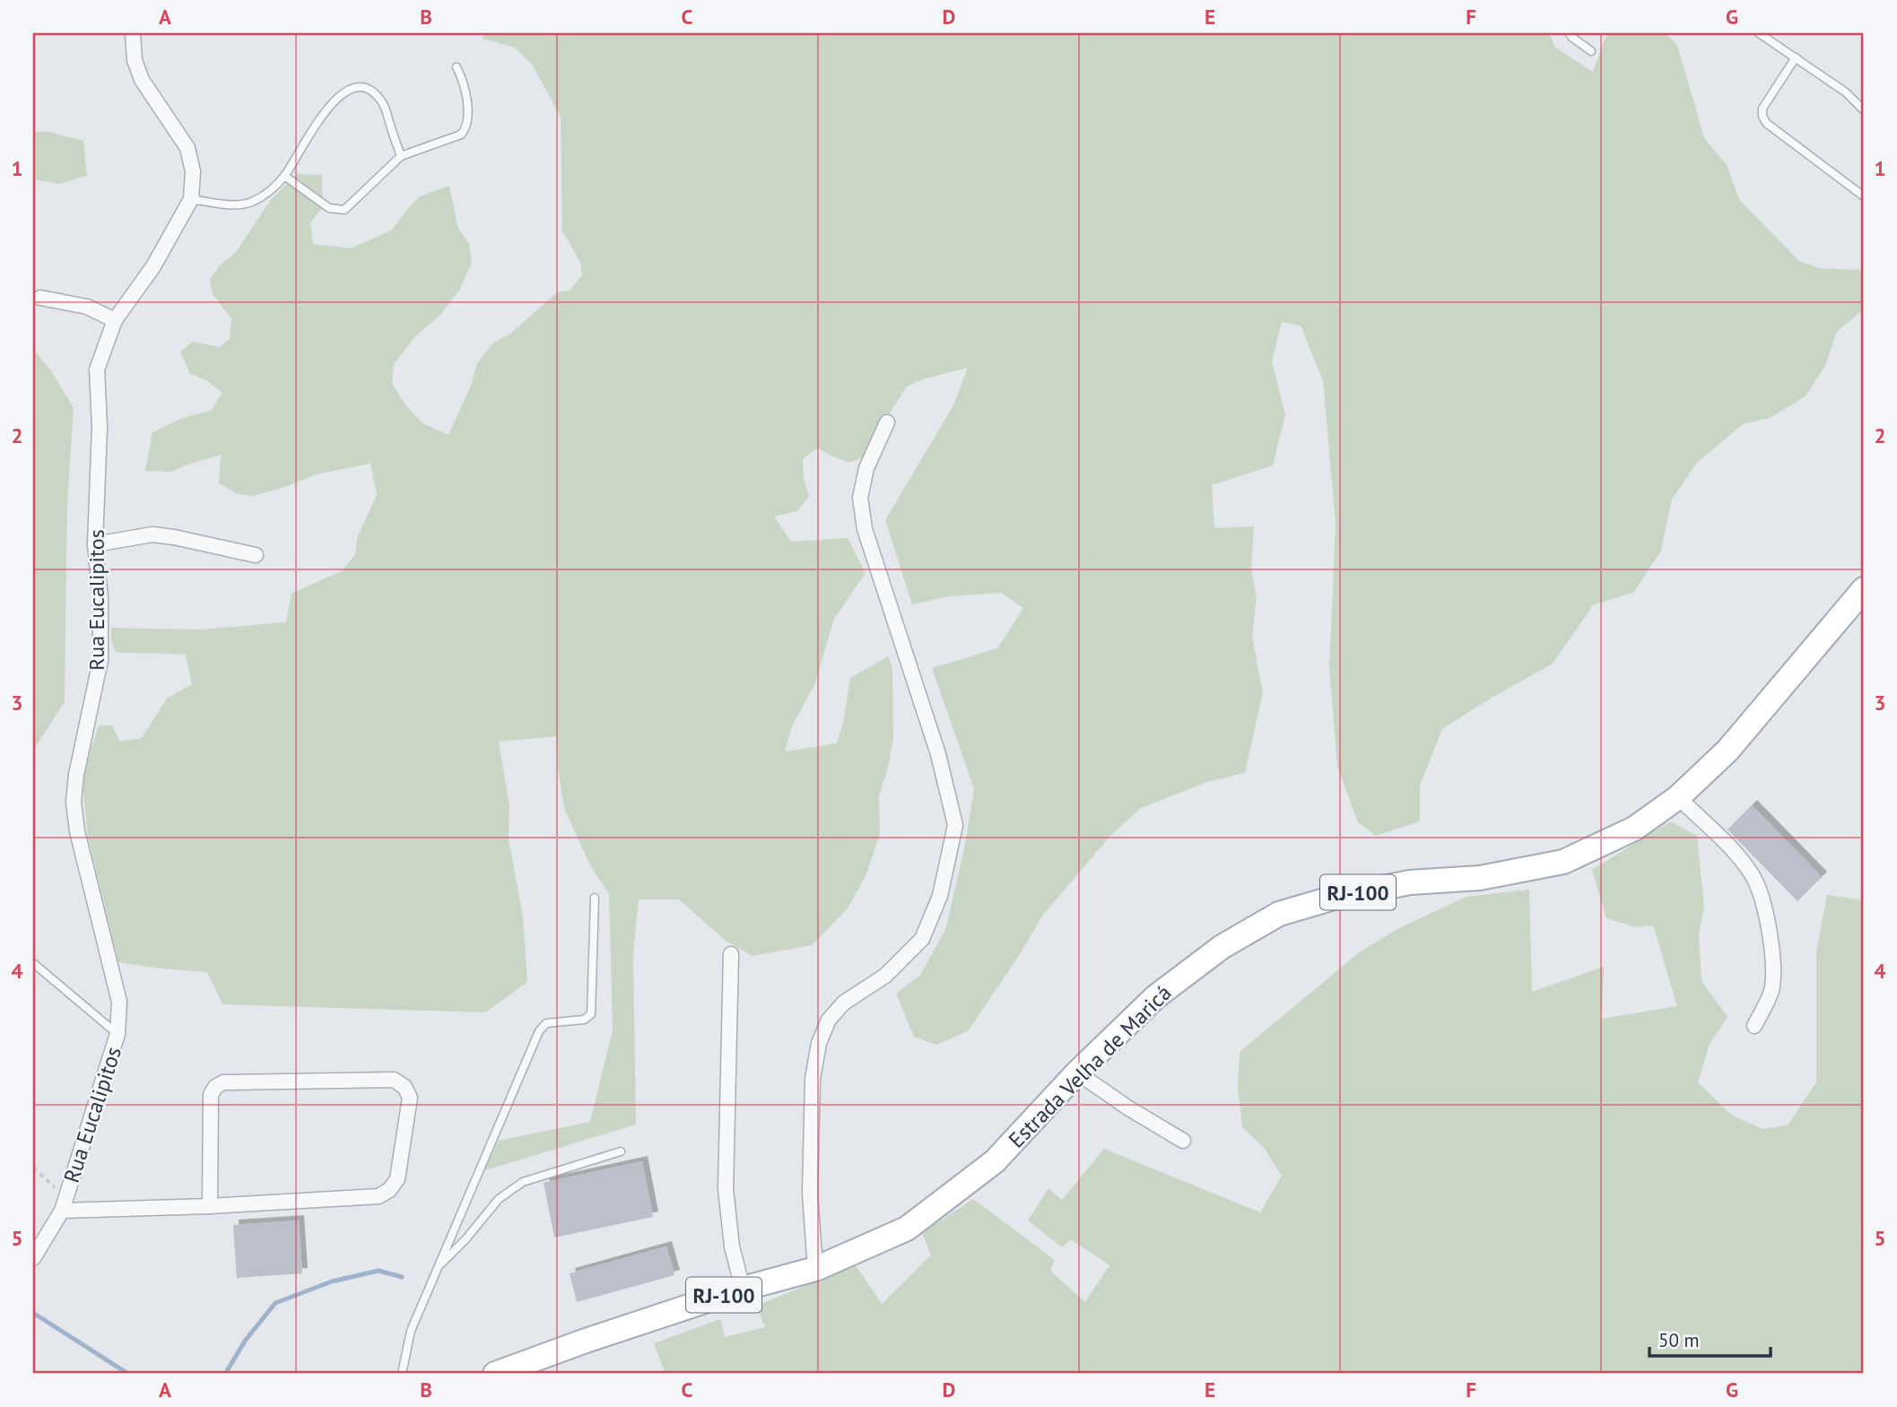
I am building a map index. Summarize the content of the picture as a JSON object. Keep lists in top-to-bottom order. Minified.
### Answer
{"streets":{"main road":["RJ-100","Estrada Velha de Maricá"],"street":["Rua Eucalipitos"]},"scale_bar":"50 m","grid":{"columns":["A","B","C","D","E","F","G"],"rows":["1","2","3","4","5"]}}
